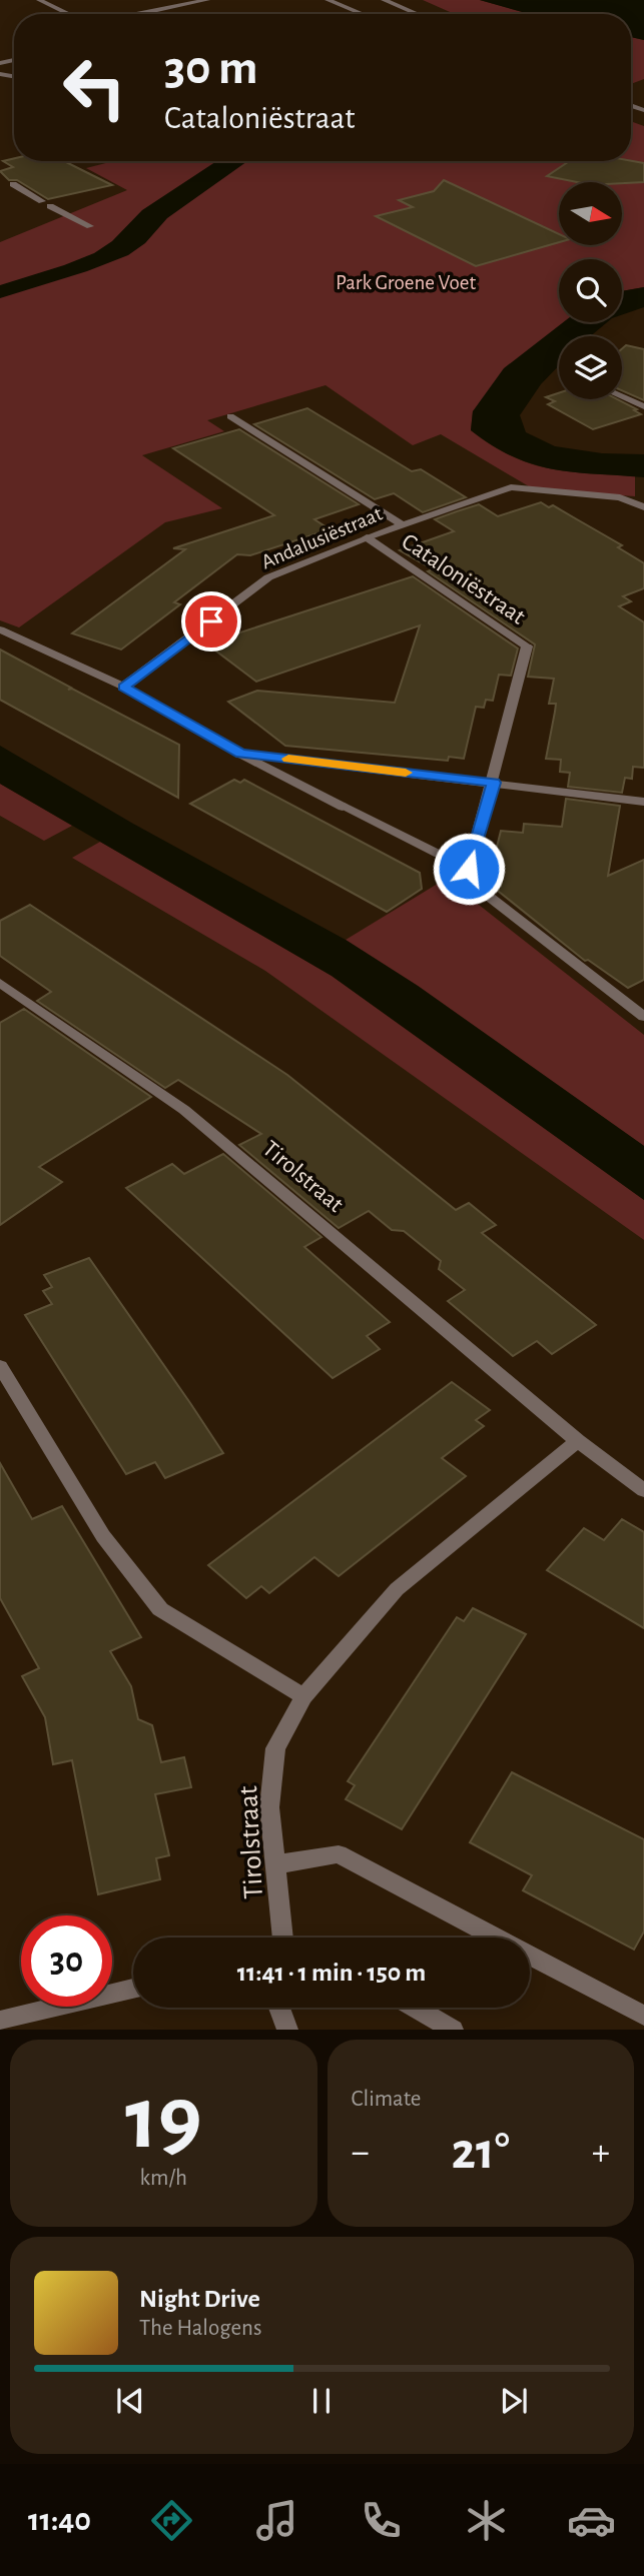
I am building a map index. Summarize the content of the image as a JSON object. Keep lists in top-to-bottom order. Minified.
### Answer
{"streets":{"street":["Andalusiëstraat","Cataloniëstraat","Tirolstraat"]},"crossings":[["Andalusiëstraat","Cataloniëstraat"]],"parks":["Park Groene Voet"],"north":"right","page":{"turn":["30 m","Cataloniëstraat"],"limit":"30","trip":"11:41 · 1 min · 150 m","tile":[["19","km/h"],"Climate"],"heat":["−","21°","+"],"song":["Night Drive","The Halogens"],"tabs":"11:40"}}
